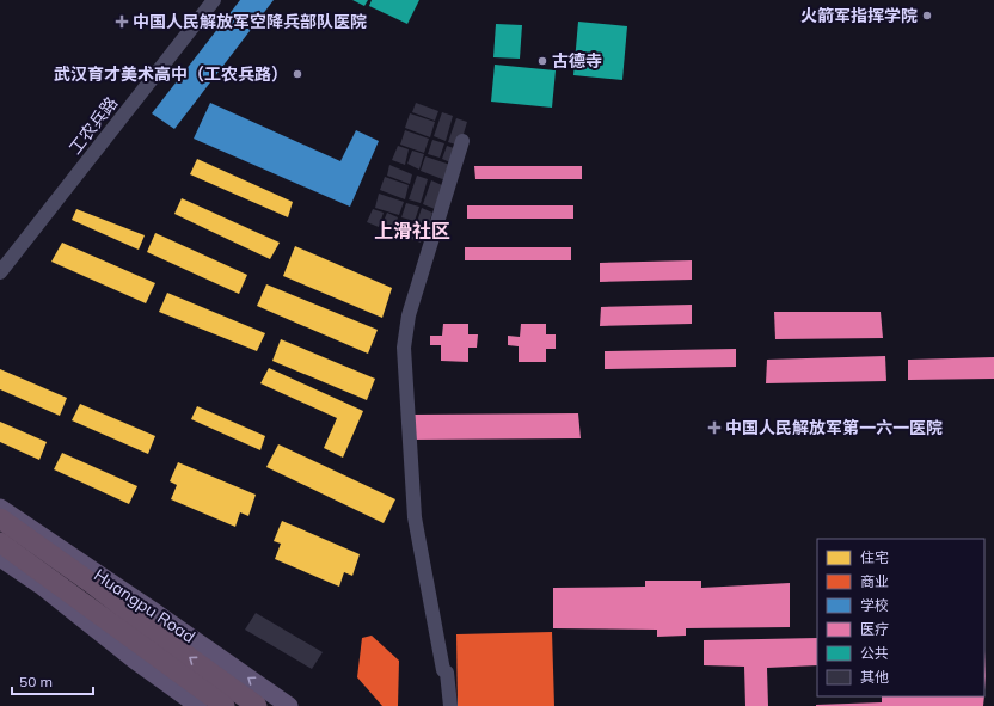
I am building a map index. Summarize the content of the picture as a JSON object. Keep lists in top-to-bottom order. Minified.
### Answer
{"streets":{"highway":["Huangpu Road"],"street":["工农兵路"]},"districts":["上滑社区"],"places":{"other":["火箭军指挥学院","古德寺","武汉育才美术高中（工农兵路）"],"health":["中国人民解放军空降兵部队医院","中国人民解放军第一六一医院"]},"legend":["住宅","商业","学校","医疗","公共","其他"],"scale_bar":"50 m"}
